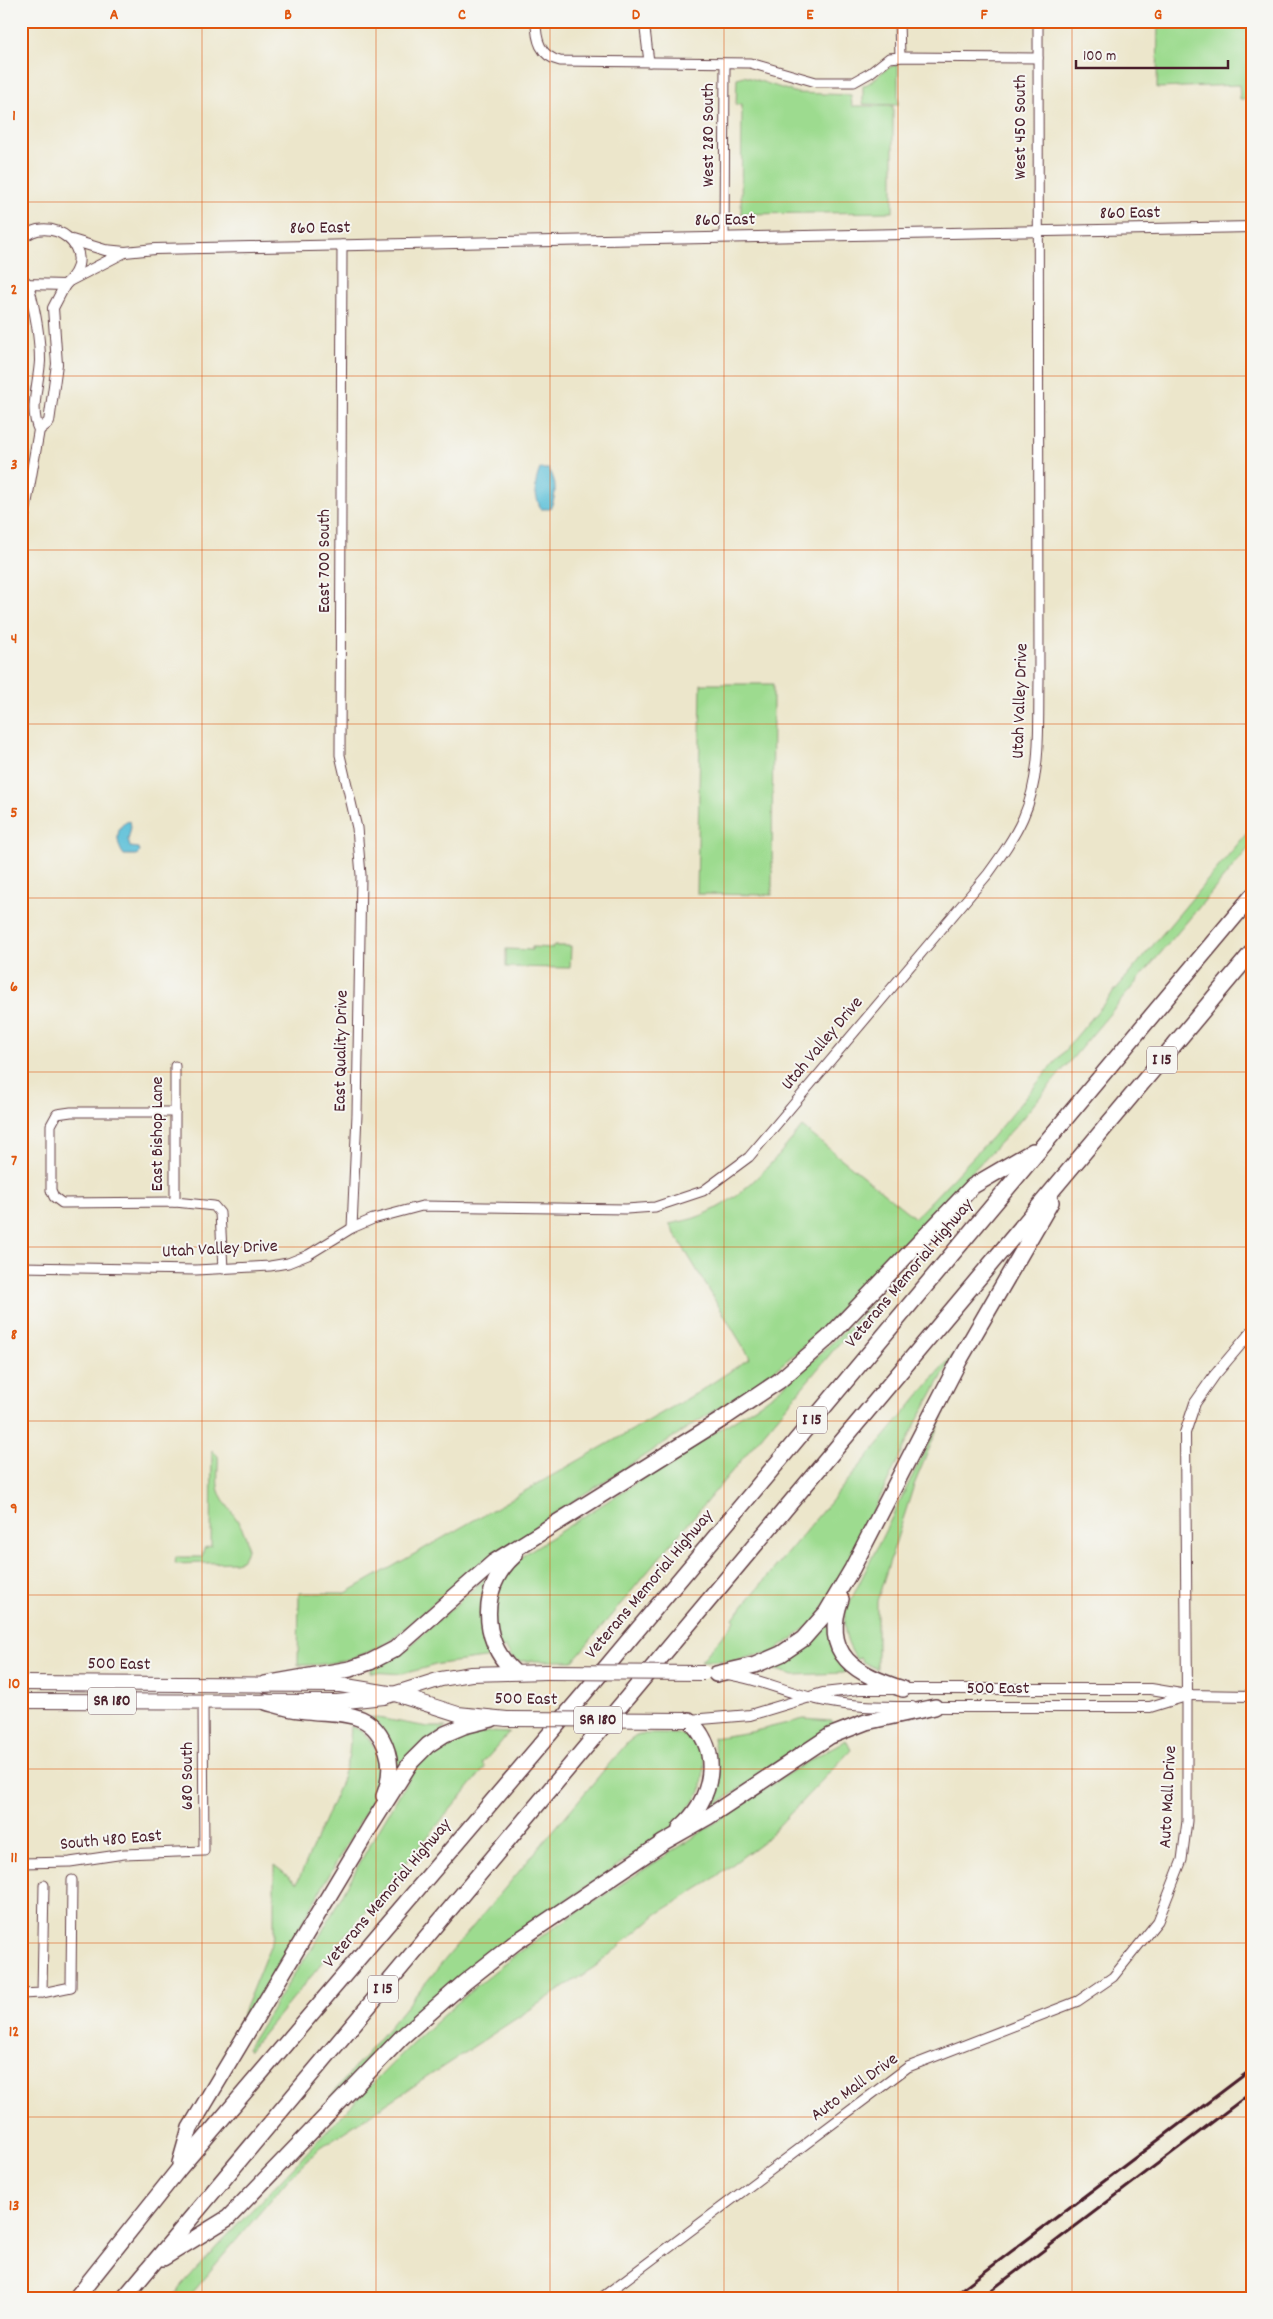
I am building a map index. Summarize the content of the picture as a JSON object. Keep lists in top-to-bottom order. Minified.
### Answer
{"streets":{"highway":["I 15","Veterans Memorial Highway"],"main road":["500 East","SR 180"],"street":["West 450 South","West 280 South","860 East","East 700 South","Utah Valley Drive","East Quality Drive","East Bishop Lane","680 South","Auto Mall Drive","South 480 East"]},"crossings":[["West 450 South","860 East"],["West 450 South","Utah Valley Drive"],["West 280 South","860 East"],["860 East","East 700 South"],["860 East","Utah Valley Drive"],["East 700 South","East Quality Drive"],["Utah Valley Drive","East Quality Drive"],["500 East","680 South"],["500 East","Auto Mall Drive"],["680 South","South 480 East"]],"scale_bar":"100 m","grid":{"columns":["A","B","C","D","E","F","G"],"rows":["1","2","3","4","5","6","7","8","9","10","11","12","13"]}}
